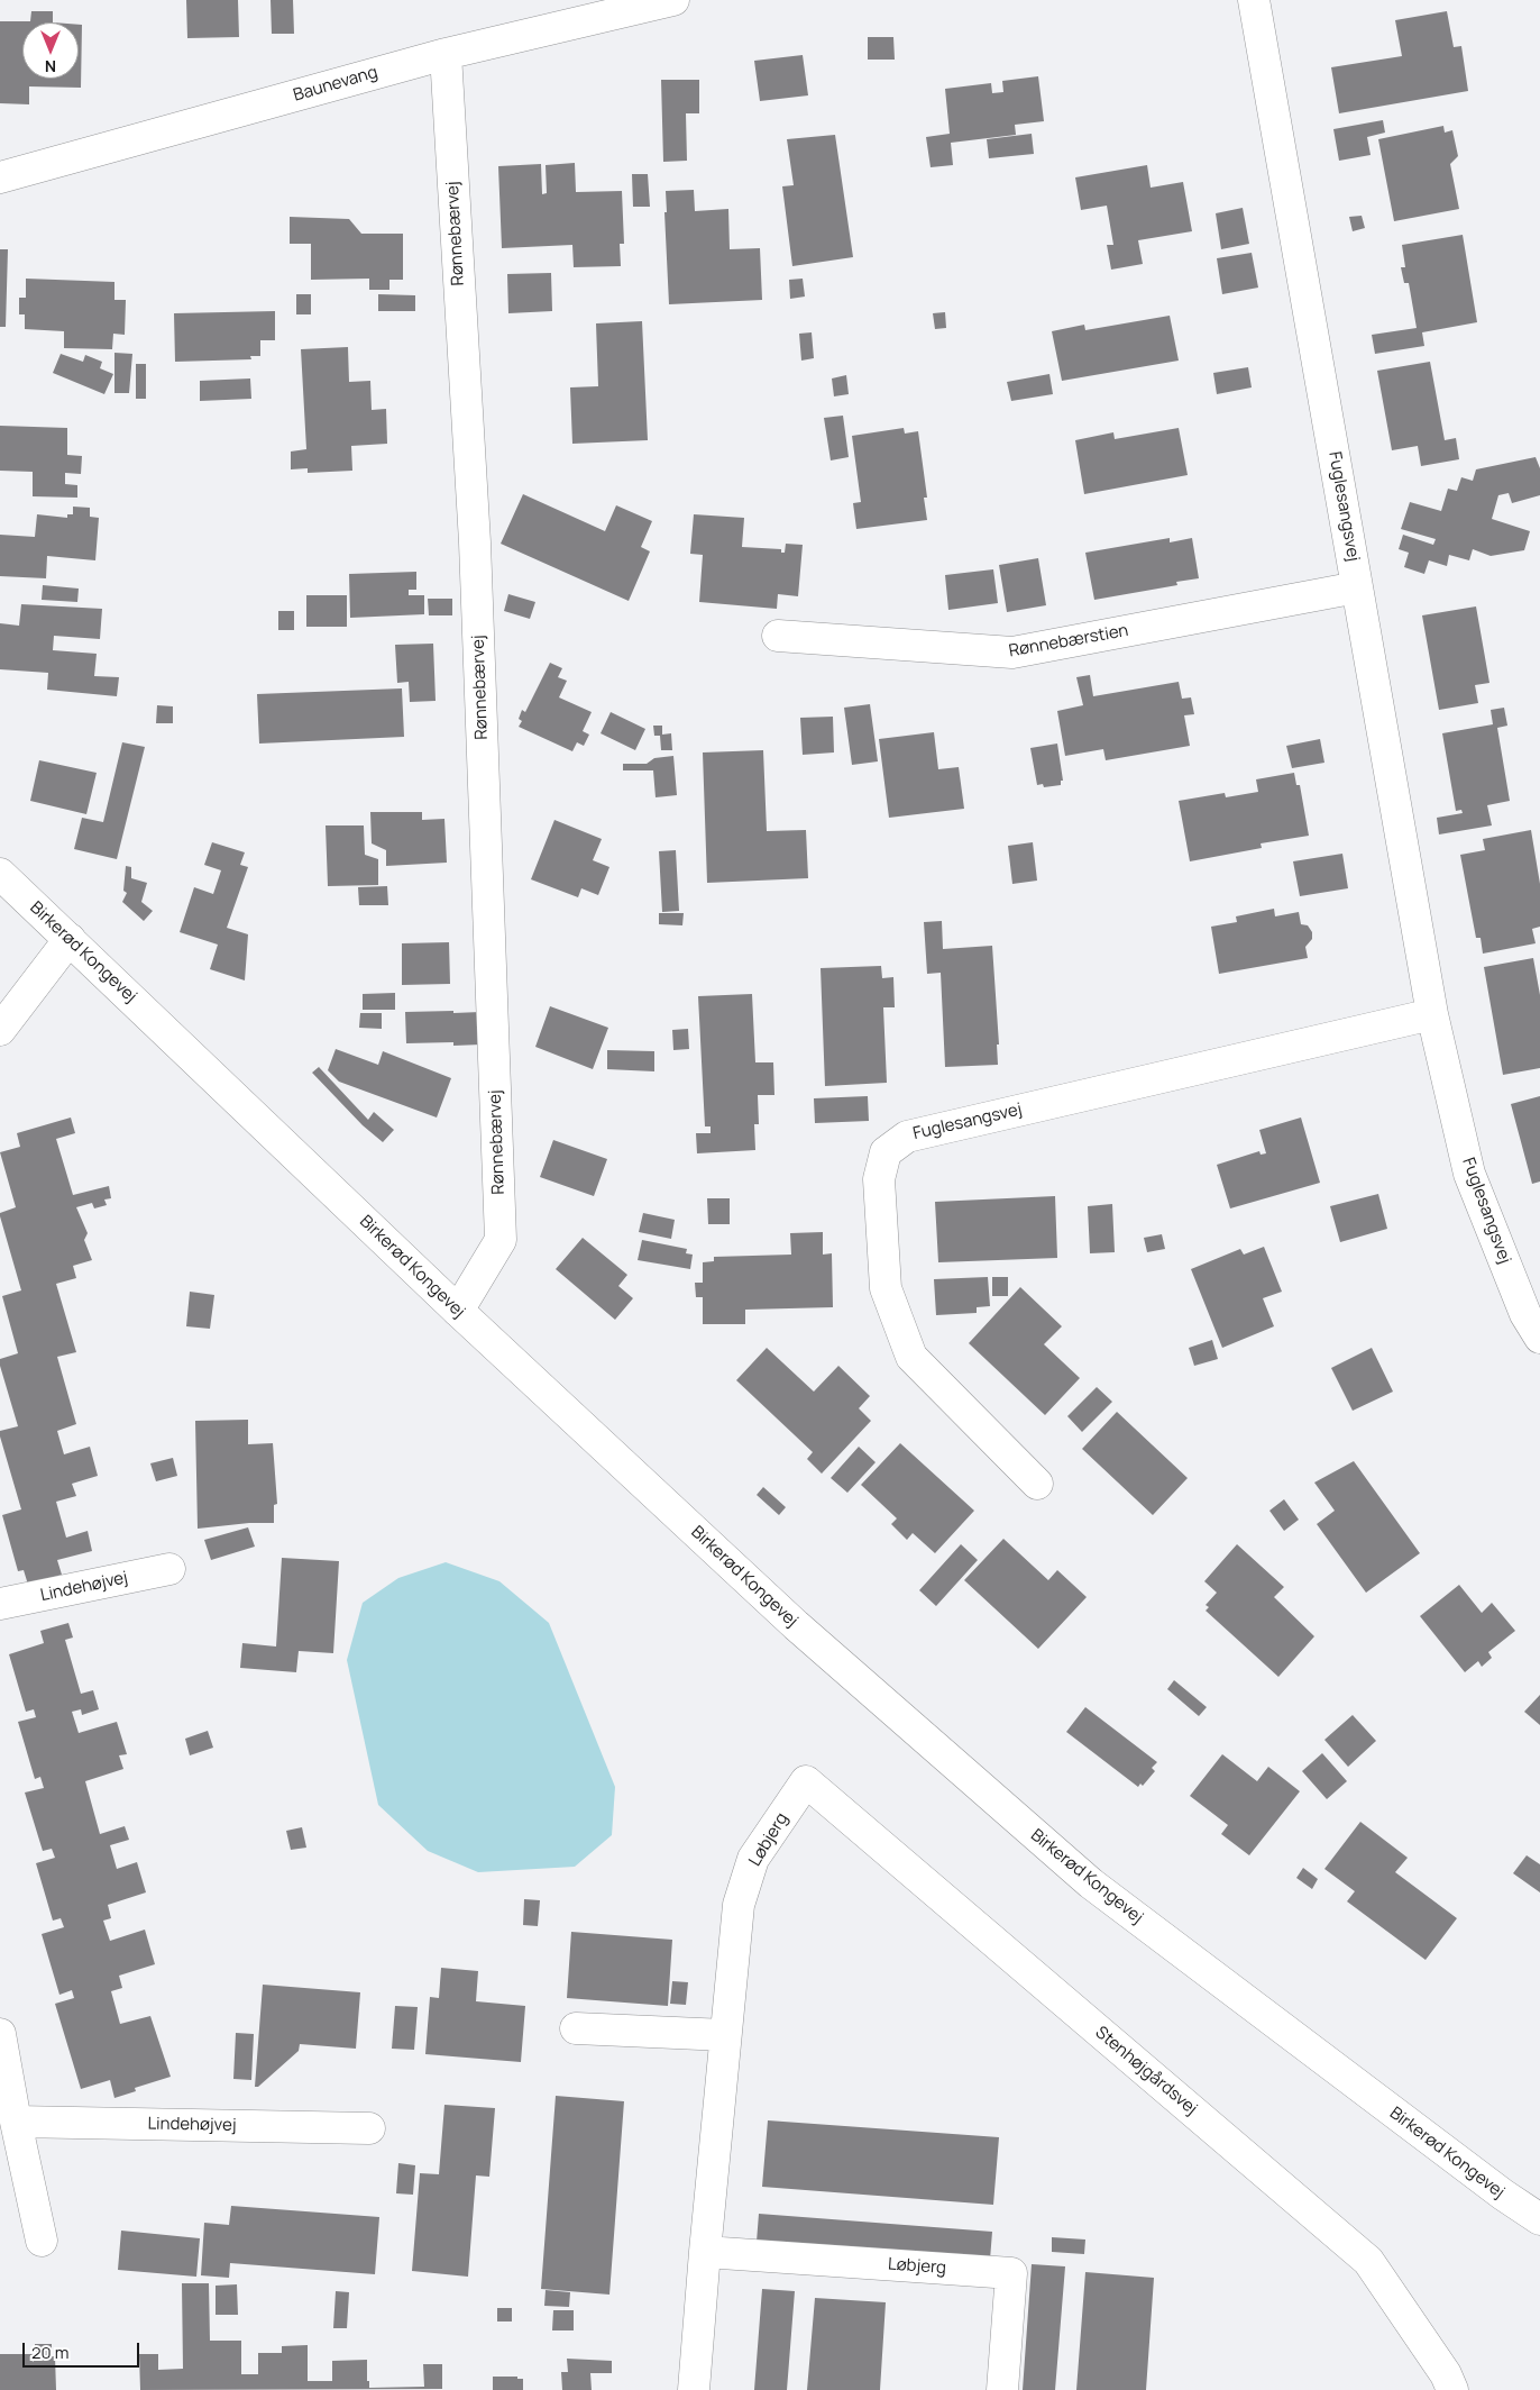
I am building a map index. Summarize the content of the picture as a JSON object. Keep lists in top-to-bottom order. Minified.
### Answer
{"streets":{"street":["Baunevang","Rønnebærvej","Fuglesangsvej","Rønnebærstien","Birkerød Kongevej","Lindehøjvej","Løbjerg","Stenhøjgårdsvej"]},"crossings":[["Baunevang","Rønnebærvej"],["Rønnebærvej","Birkerød Kongevej"],["Fuglesangsvej","Rønnebærstien"],["Løbjerg","Stenhøjgårdsvej"]],"scale_bar":"20 m","north":"bottom"}
